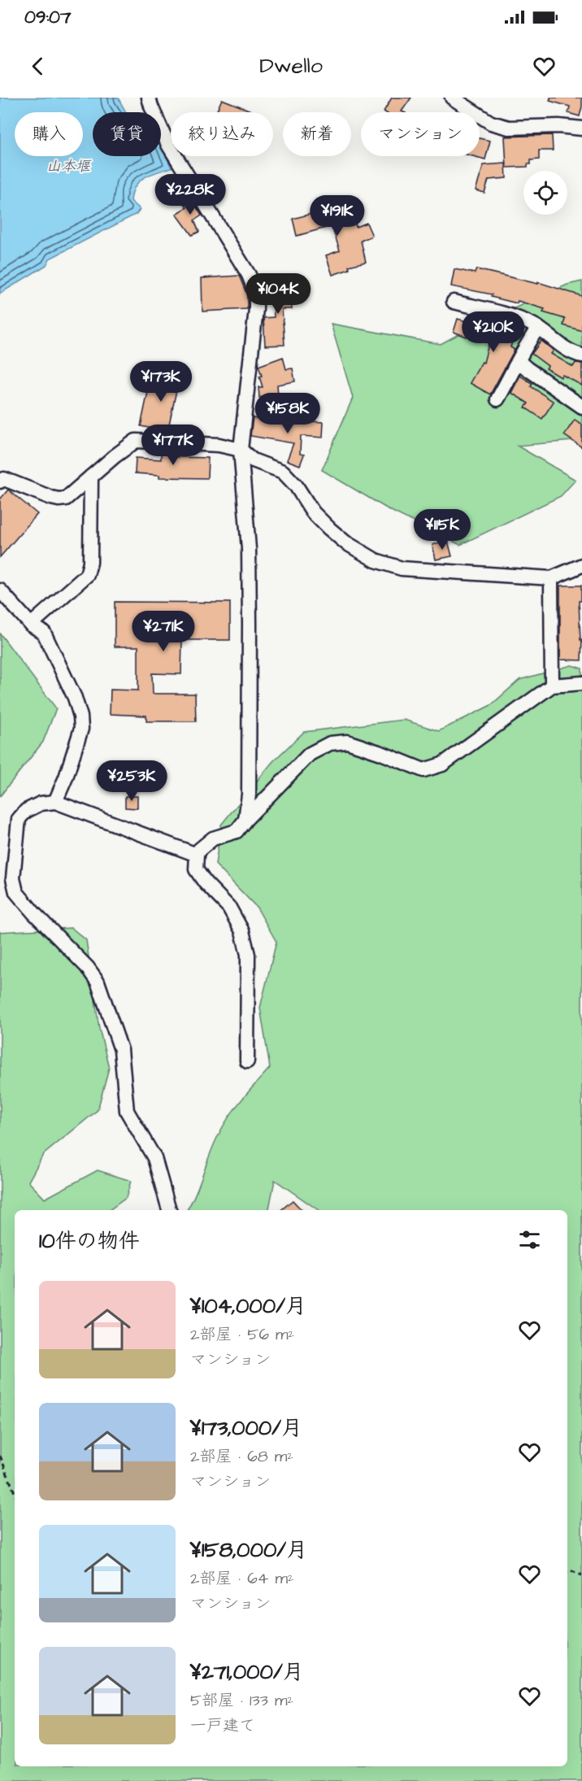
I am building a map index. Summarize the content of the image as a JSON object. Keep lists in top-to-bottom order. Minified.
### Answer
{"water":["山本堰"],"page":{"status":"09:07","header":"Dwello","chip":["購入","賃貸","絞り込み","新着","マンション"],"price":["¥228K","¥191K","¥104K","¥210K","¥173K","¥158K","¥177K","¥115K","¥271K","¥253K"],"heading":"10件の物件","list":[{"name":"¥104,000/月","note":"2部屋 · 56 m² · マンション"},{"name":"¥173,000/月","note":"2部屋 · 68 m² · マンション"},{"name":"¥158,000/月","note":"2部屋 · 64 m² · マンション"},{"name":"¥271,000/月","note":"5部屋 · 133 m² · 一戸建て"}]}}
